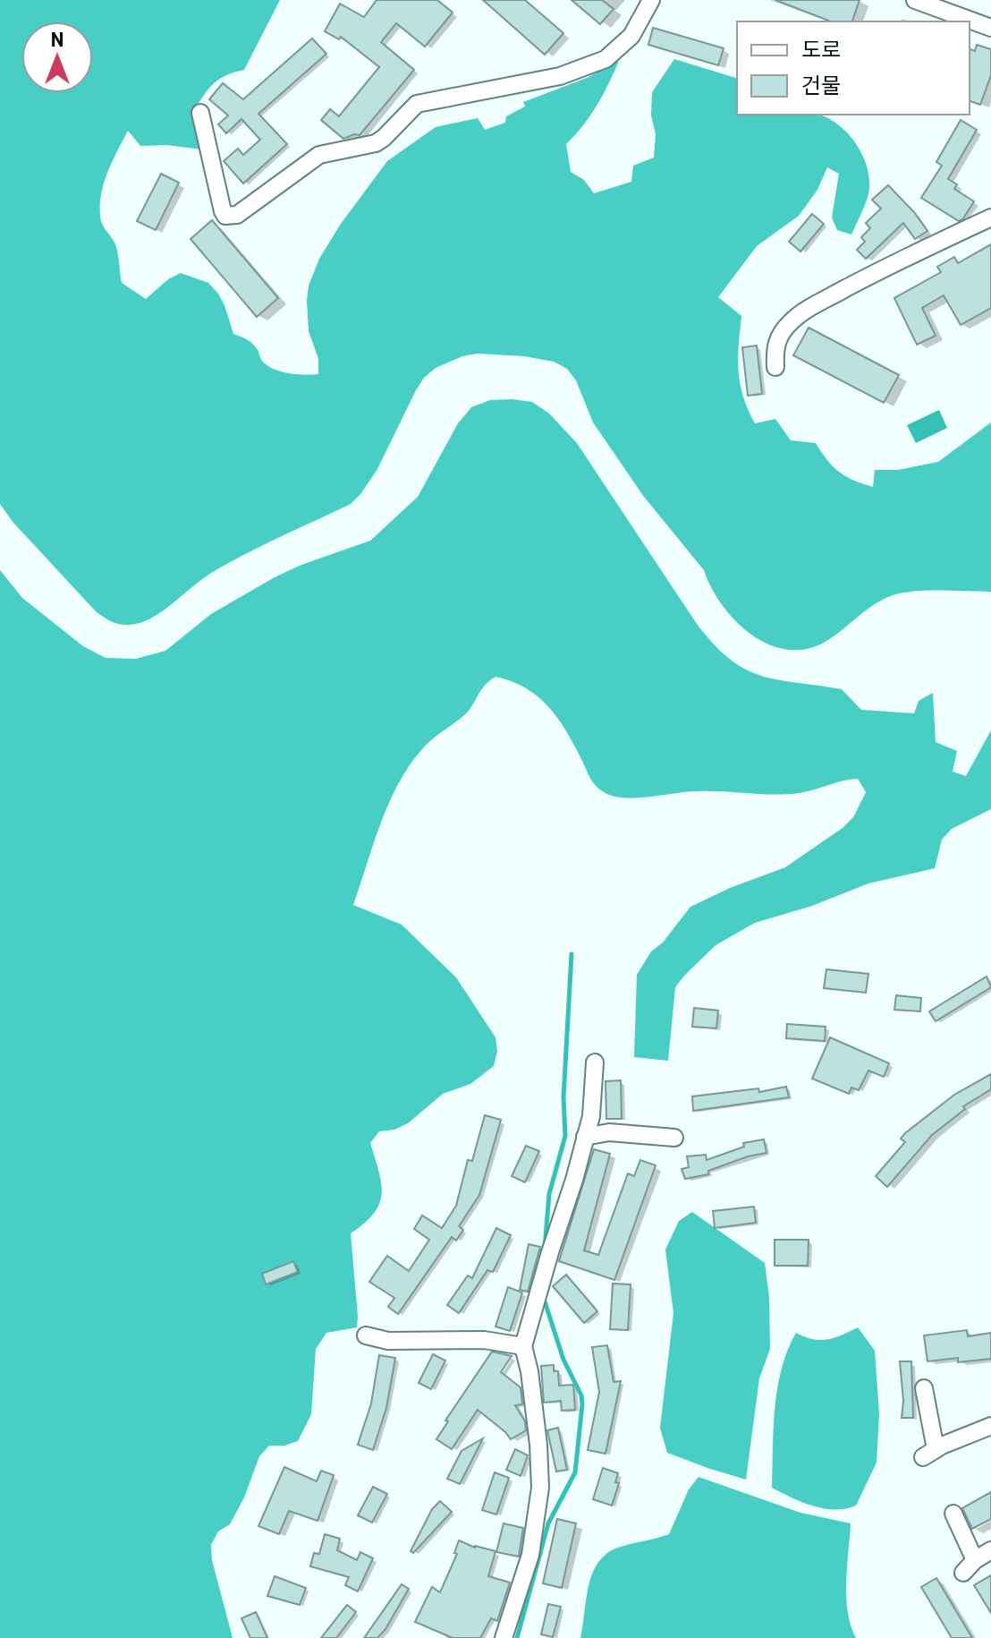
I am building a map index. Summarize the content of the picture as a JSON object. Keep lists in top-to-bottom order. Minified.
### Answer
{"legend":["도로","건물"],"north":"top"}
